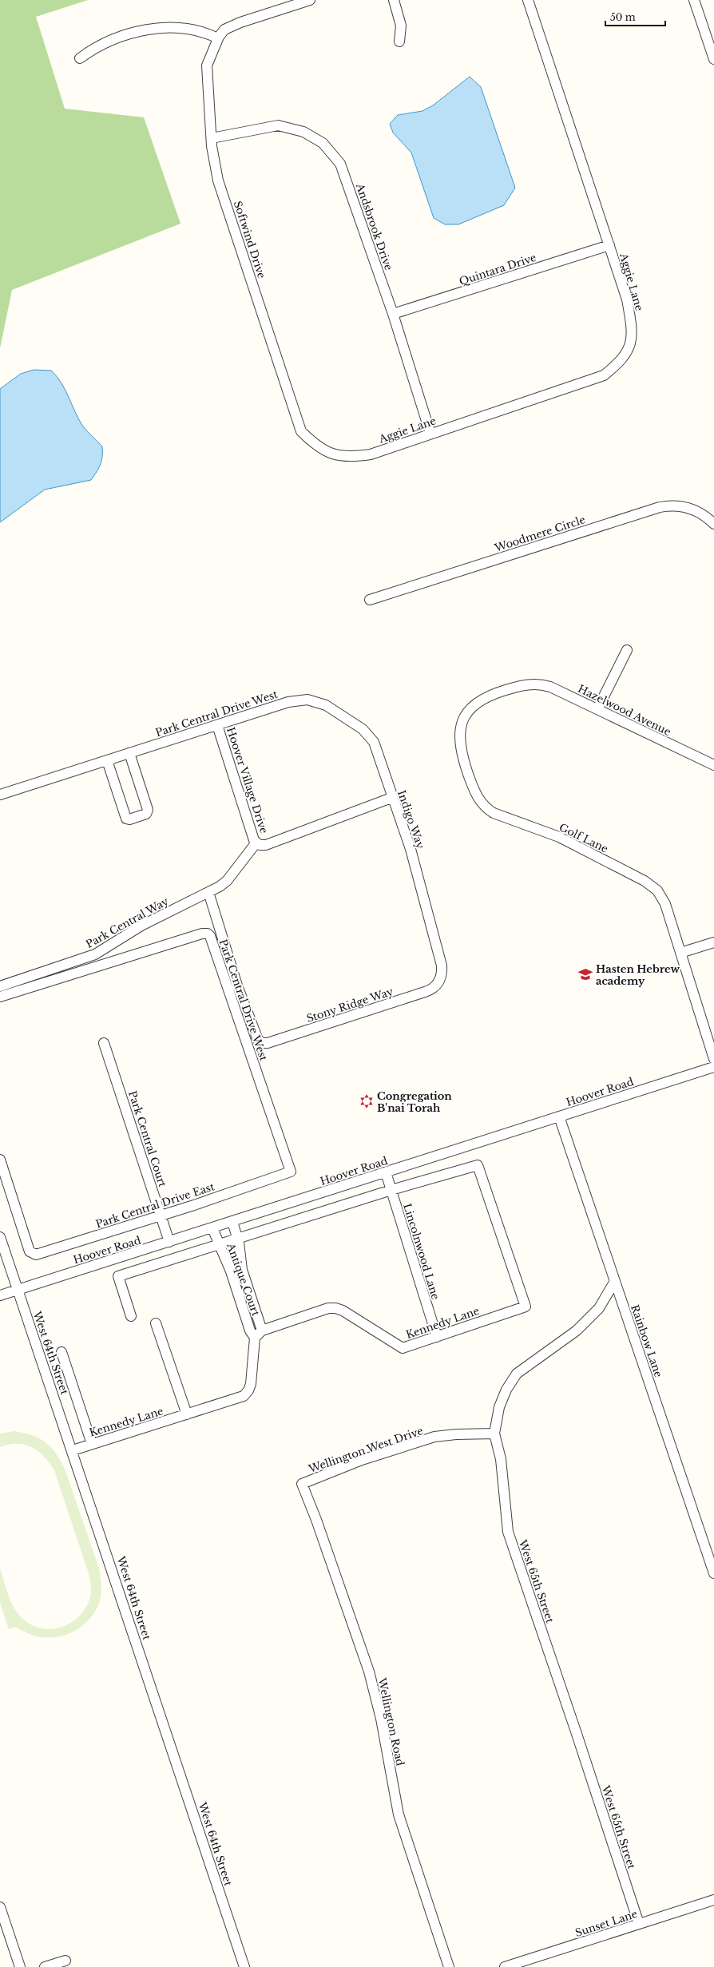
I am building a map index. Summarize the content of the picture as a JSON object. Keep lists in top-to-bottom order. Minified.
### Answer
{"streets":{"street":["Andsbrook Drive","Softwind Drive","Quintara Drive","Aggie Lane","Woodmere Circle","Hazelwood Avenue","Park Central Drive West","Hoover Village Drive","Indigo Way","Golf Lane","Park Central Way","Stony Ridge Way","Hoover Road","Park Central Court","Park Central Drive East","Lincolnwood Lane","Antique Court","Kennedy Lane","Rainbow Lane","West 64th Street","Wellington West Drive","West 65th Street","Wellington Road","Sunset Lane"]},"crossings":[["Andsbrook Drive","Softwind Drive"],["Andsbrook Drive","Quintara Drive"],["Andsbrook Drive","Aggie Lane"],["Softwind Drive","Aggie Lane"],["Quintara Drive","Aggie Lane"],["Hazelwood Avenue","Golf Lane"],["Park Central Drive West","Hoover Village Drive"],["Park Central Drive West","Indigo Way"],["Park Central Drive West","Park Central Drive East"],["Hoover Village Drive","Park Central Way"],["Hoover Village Drive","Stony Ridge Way"],["Indigo Way","Stony Ridge Way"],["Park Central Way","Stony Ridge Way"],["Hoover Road","Park Central Court"],["Hoover Road","Lincolnwood Lane"],["Hoover Road","Antique Court"],["Hoover Road","Rainbow Lane"],["Hoover Road","West 64th Street"],["Park Central Court","Park Central Drive East"],["Lincolnwood Lane","Kennedy Lane"],["Antique Court","Kennedy Lane"],["Kennedy Lane","West 64th Street"],["Rainbow Lane","West 65th Street"],["Wellington West Drive","West 65th Street"],["Wellington West Drive","Wellington Road"],["West 65th Street","Sunset Lane"]],"places":{"school or university":["Hasten Hebrew academy"],"synagogue":["Congregation B'nai Torah"]},"scale_bar":"50 m"}
